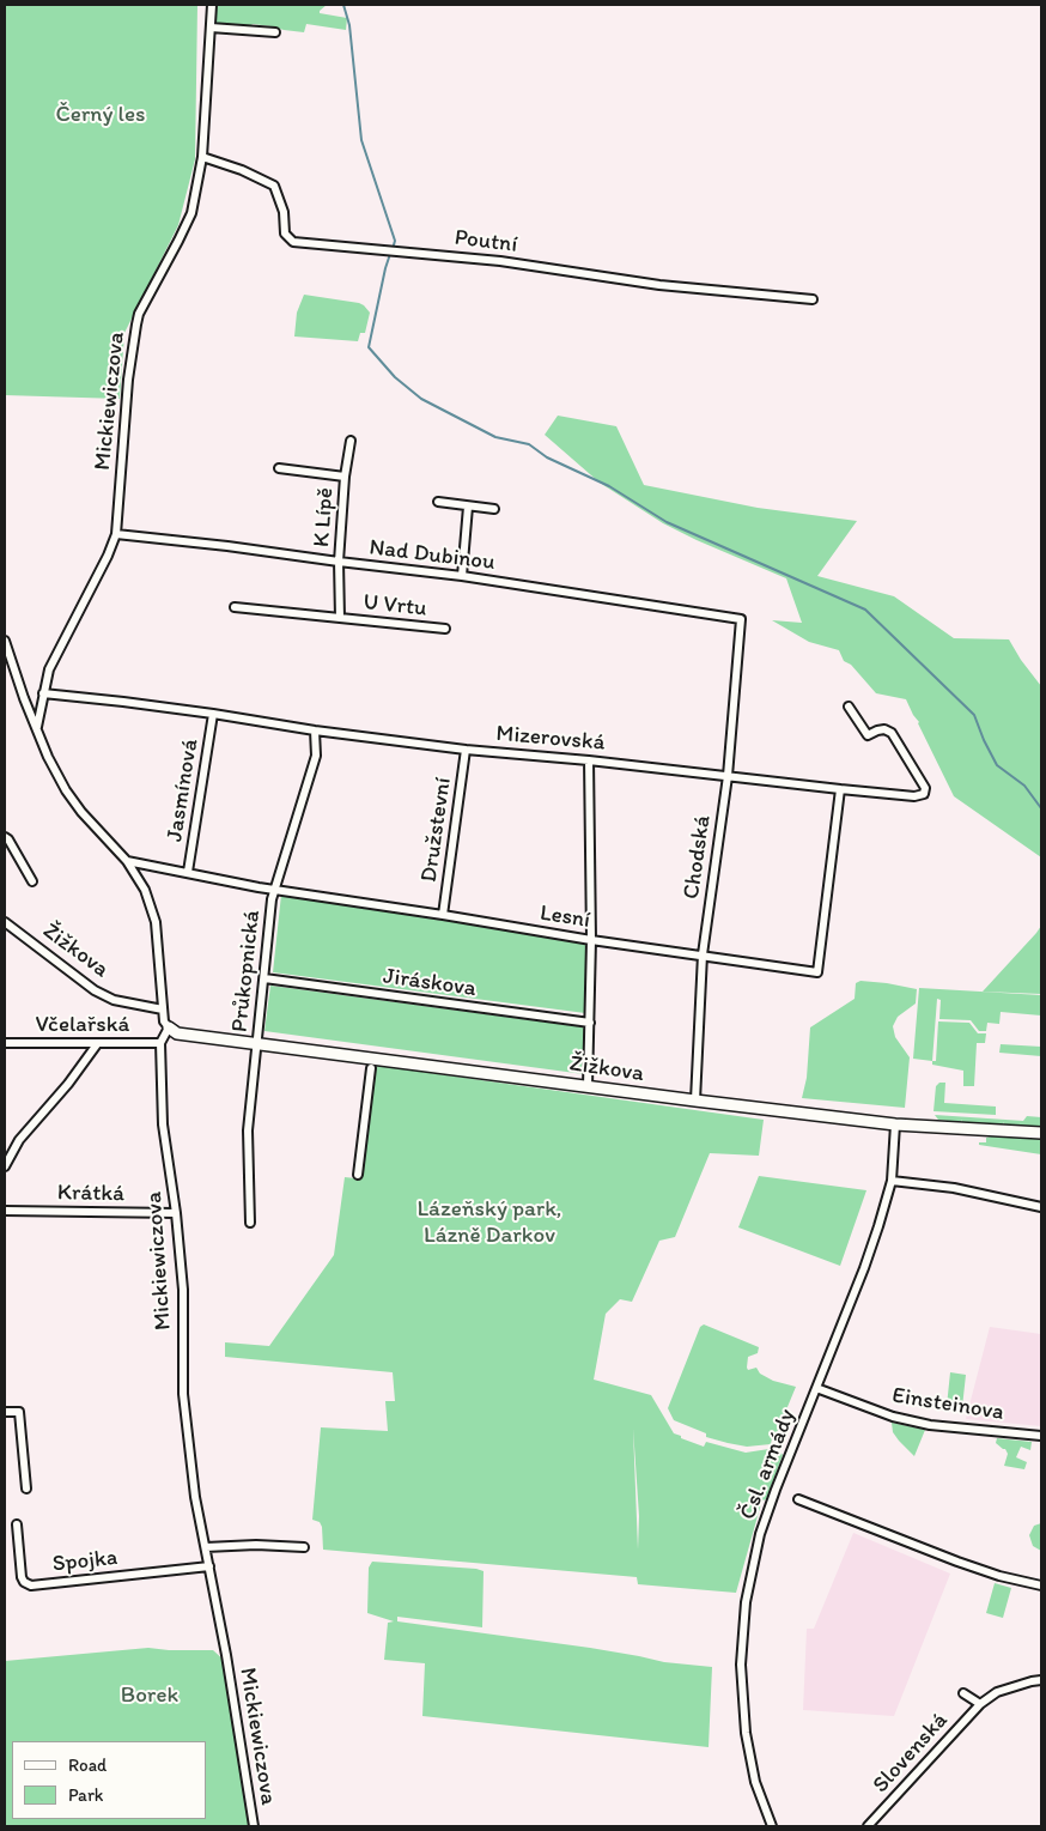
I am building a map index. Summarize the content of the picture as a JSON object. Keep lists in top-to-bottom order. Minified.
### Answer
{"streets":{"street":["Poutní","Mickiewiczova","K Lípě","Nad Dubinou","U Vrtu","Mizerovská","Jasmínová","Družstevní","Chodská","Lesní","Žižkova","Průkopnická","Jiráskova","Včelařská","Krátká","Einsteinova","Čsl. armády","Spojka","Slovenská"]},"crossings":[["Poutní","Mickiewiczova"],["Mickiewiczova","Nad Dubinou"],["Mickiewiczova","Mizerovská"],["Mickiewiczova","Žižkova"],["Mickiewiczova","Včelařská"],["Mickiewiczova","Krátká"],["Mickiewiczova","Spojka"],["K Lípě","Nad Dubinou"],["K Lípě","U Vrtu"],["Nad Dubinou","U Vrtu"],["Nad Dubinou","Chodská"],["Mizerovská","Jasmínová"],["Mizerovská","Družstevní"],["Mizerovská","Chodská"],["Mizerovská","Lesní"],["Mizerovská","Průkopnická"],["Jasmínová","Lesní"],["Družstevní","Lesní"],["Chodská","Lesní"],["Chodská","Žižkova"],["Lesní","Průkopnická"],["Žižkova","Průkopnická"],["Žižkova","Čsl. armády"],["Průkopnická","Jiráskova"],["Einsteinova","Čsl. armády"]],"parks":["Černý les","Lázeňský park, Lázně Darkov","Borek"],"legend":["Road","Park"]}
